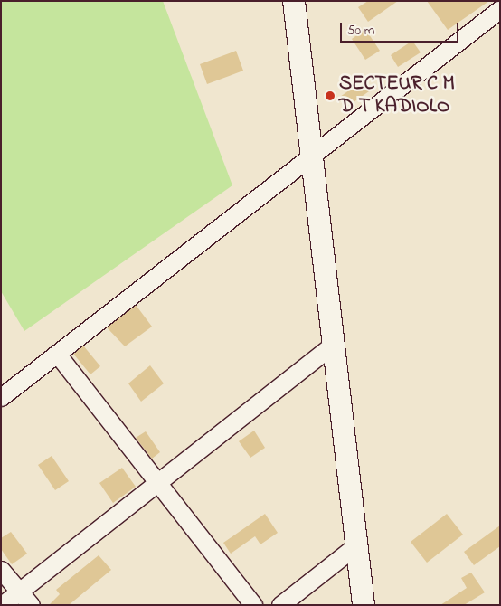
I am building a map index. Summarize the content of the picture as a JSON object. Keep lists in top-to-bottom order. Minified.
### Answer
{"places":["SECTEUR C M D T KADIOLO"],"scale_bar":"50 m"}
